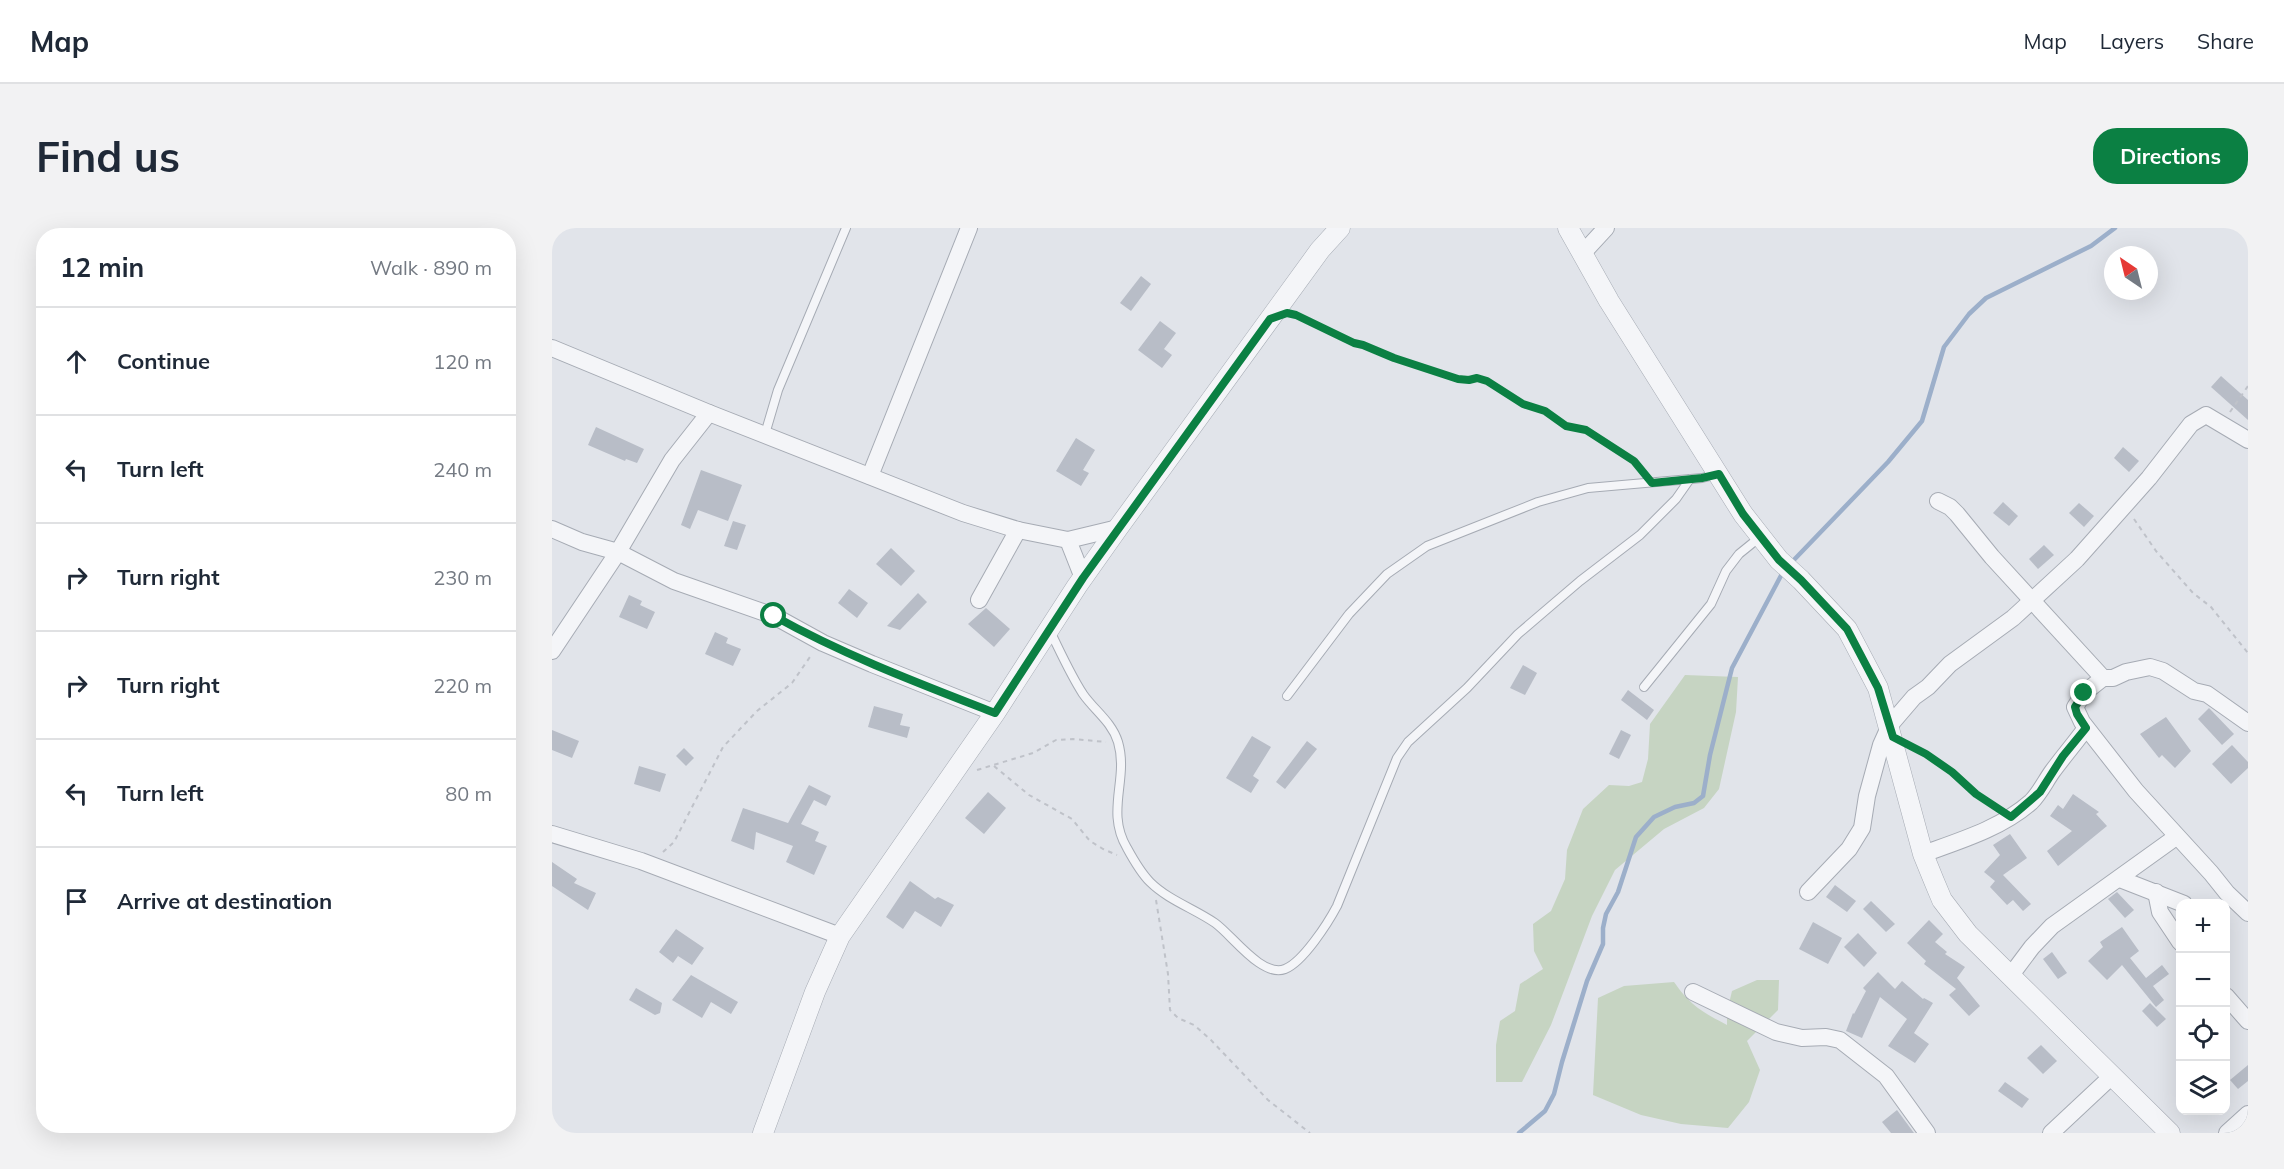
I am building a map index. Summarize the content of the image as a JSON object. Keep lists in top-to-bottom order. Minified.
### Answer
{"north":"top left","page":{"header":"Map","nav":["Map","Layers","Share"],"buttons":"Directions","title":"Find us","heading":["12 min","Walk · 890 m"],"list":[["Continue","120 m"],["Turn left","240 m"],["Turn right","230 m"],["Turn right","220 m"],["Turn left","80 m"],"Arrive at destination"],"map_buttons":["+","−"]}}
